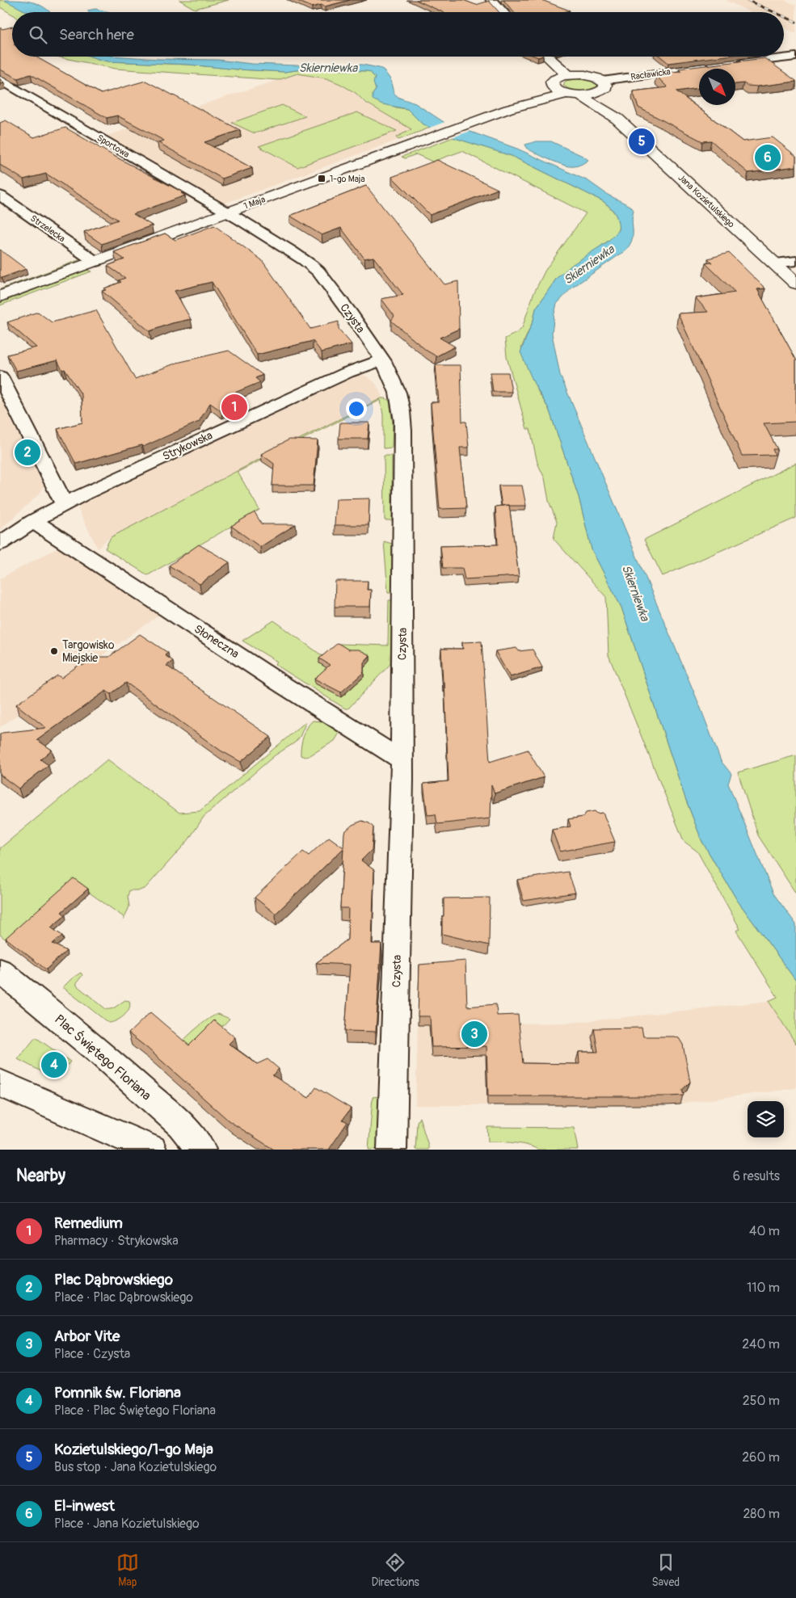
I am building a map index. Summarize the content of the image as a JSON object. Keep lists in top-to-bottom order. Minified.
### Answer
{"streets":{"main road":["Jana Kozietulskiego","1 Maja"],"street":["Racławicka","Sportowa","Strzelecka","Czysta","Strykowska","Słoneczna","Plac Świętego Floriana"]},"crossings":[["Racławicka","Jana Kozietulskiego"],["Racławicka","1 Maja"],["Sportowa","1 Maja"],["Sportowa","Czysta"],["Jana Kozietulskiego","1 Maja"],["1 Maja","Strzelecka"],["1 Maja","Czysta"],["Czysta","Strykowska"],["Czysta","Słoneczna"],["Strykowska","Słoneczna"]],"water":["Skierniewka"],"places":{"transit":["1-go Maja"],"other":["Targowisko Miejskie"]},"north":"bottom right","page":{"search":"Search here","pins":["5","6","1","2","3","4"],"heading":["Nearby","6 results"],"list":[{"mark":"1","name":"Remedium","note":"Pharmacy · Strykowska","value":"40 m"},{"mark":"2","name":"Plac Dąbrowskiego","note":"Place · Plac Dąbrowskiego","value":"110 m"},{"mark":"3","name":"Arbor Vite","note":"Place · Czysta","value":"240 m"},{"mark":"4","name":"Pomnik św. Floriana","note":"Place · Plac Świętego Floriana","value":"250 m"},{"mark":"5","name":"Kozietulskiego/1-go Maja","note":"Bus stop · Jana Kozietulskiego","value":"260 m"},{"mark":"6","name":"El-inwest","note":"Place · Jana Kozietulskiego","value":"280 m"}],"nav":["Map","Directions","Saved"]}}
